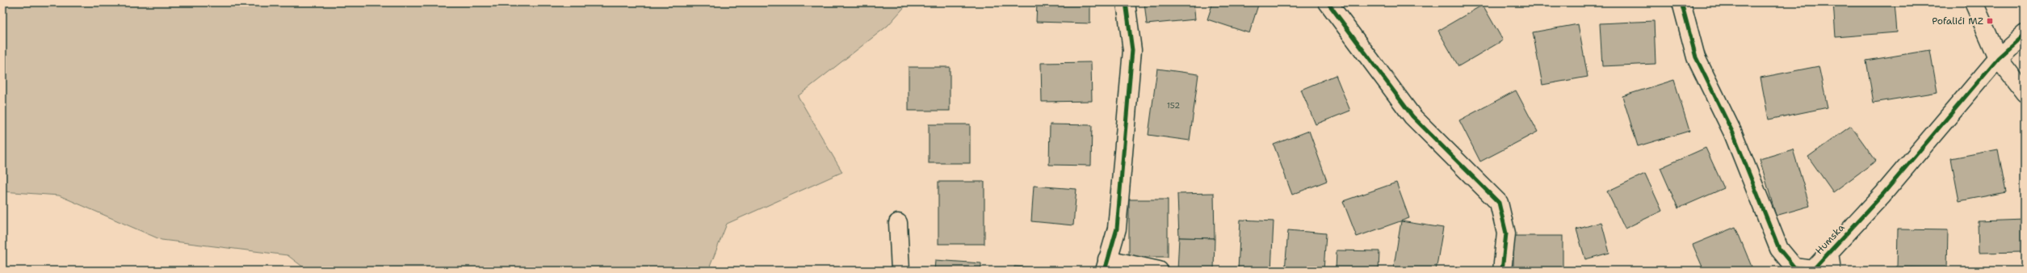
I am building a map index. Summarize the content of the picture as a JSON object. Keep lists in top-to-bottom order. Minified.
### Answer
{"streets":{"street":["Humska"]},"places":{"transit":["Pofalići MZ"]},"house_numbers":["152"]}
